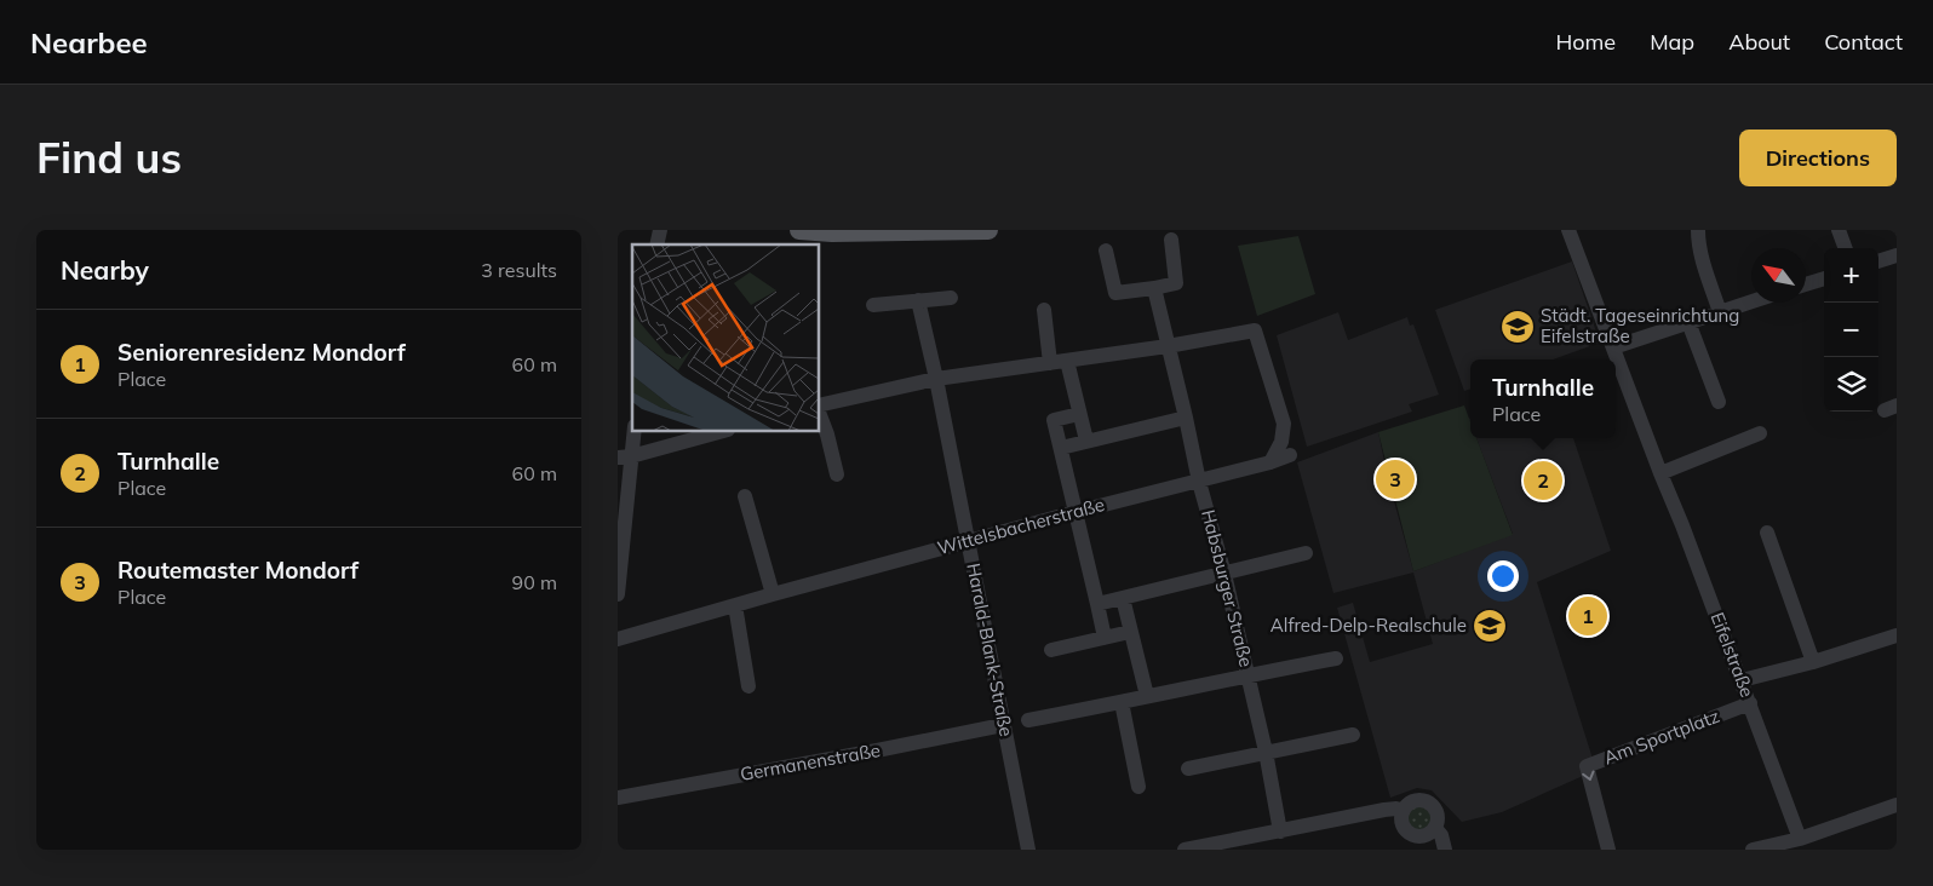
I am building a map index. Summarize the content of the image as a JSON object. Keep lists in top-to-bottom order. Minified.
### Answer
{"streets":{"street":["Wittelsbacherstraße","Habsburger Straße","Harald-Blank-Straße","Eifelstraße","Am Sportplatz","Germanenstraße"]},"crossings":[["Wittelsbacherstraße","Habsburger Straße"],["Wittelsbacherstraße","Harald-Blank-Straße"],["Harald-Blank-Straße","Germanenstraße"],["Eifelstraße","Am Sportplatz"]],"places":{"school or university":["Städt. Tageseinrichtung Eifelstraße","Alfred-Delp-Realschule"]},"north":"top left","page":{"header":"Nearbee","nav":["Home","Map","About","Contact"],"buttons":"Directions","title":"Find us","heading":["Nearby","3 results"],"map_buttons":["+","−"],"list":[{"mark":"1","name":"Seniorenresidenz Mondorf","note":"Place","value":"60 m"},{"mark":"2","name":"Turnhalle","note":"Place","value":"60 m"},{"mark":"3","name":"Routemaster Mondorf","note":"Place","value":"90 m"}],"popup":["Turnhalle","Place"],"pins":["3","2","1"]}}
